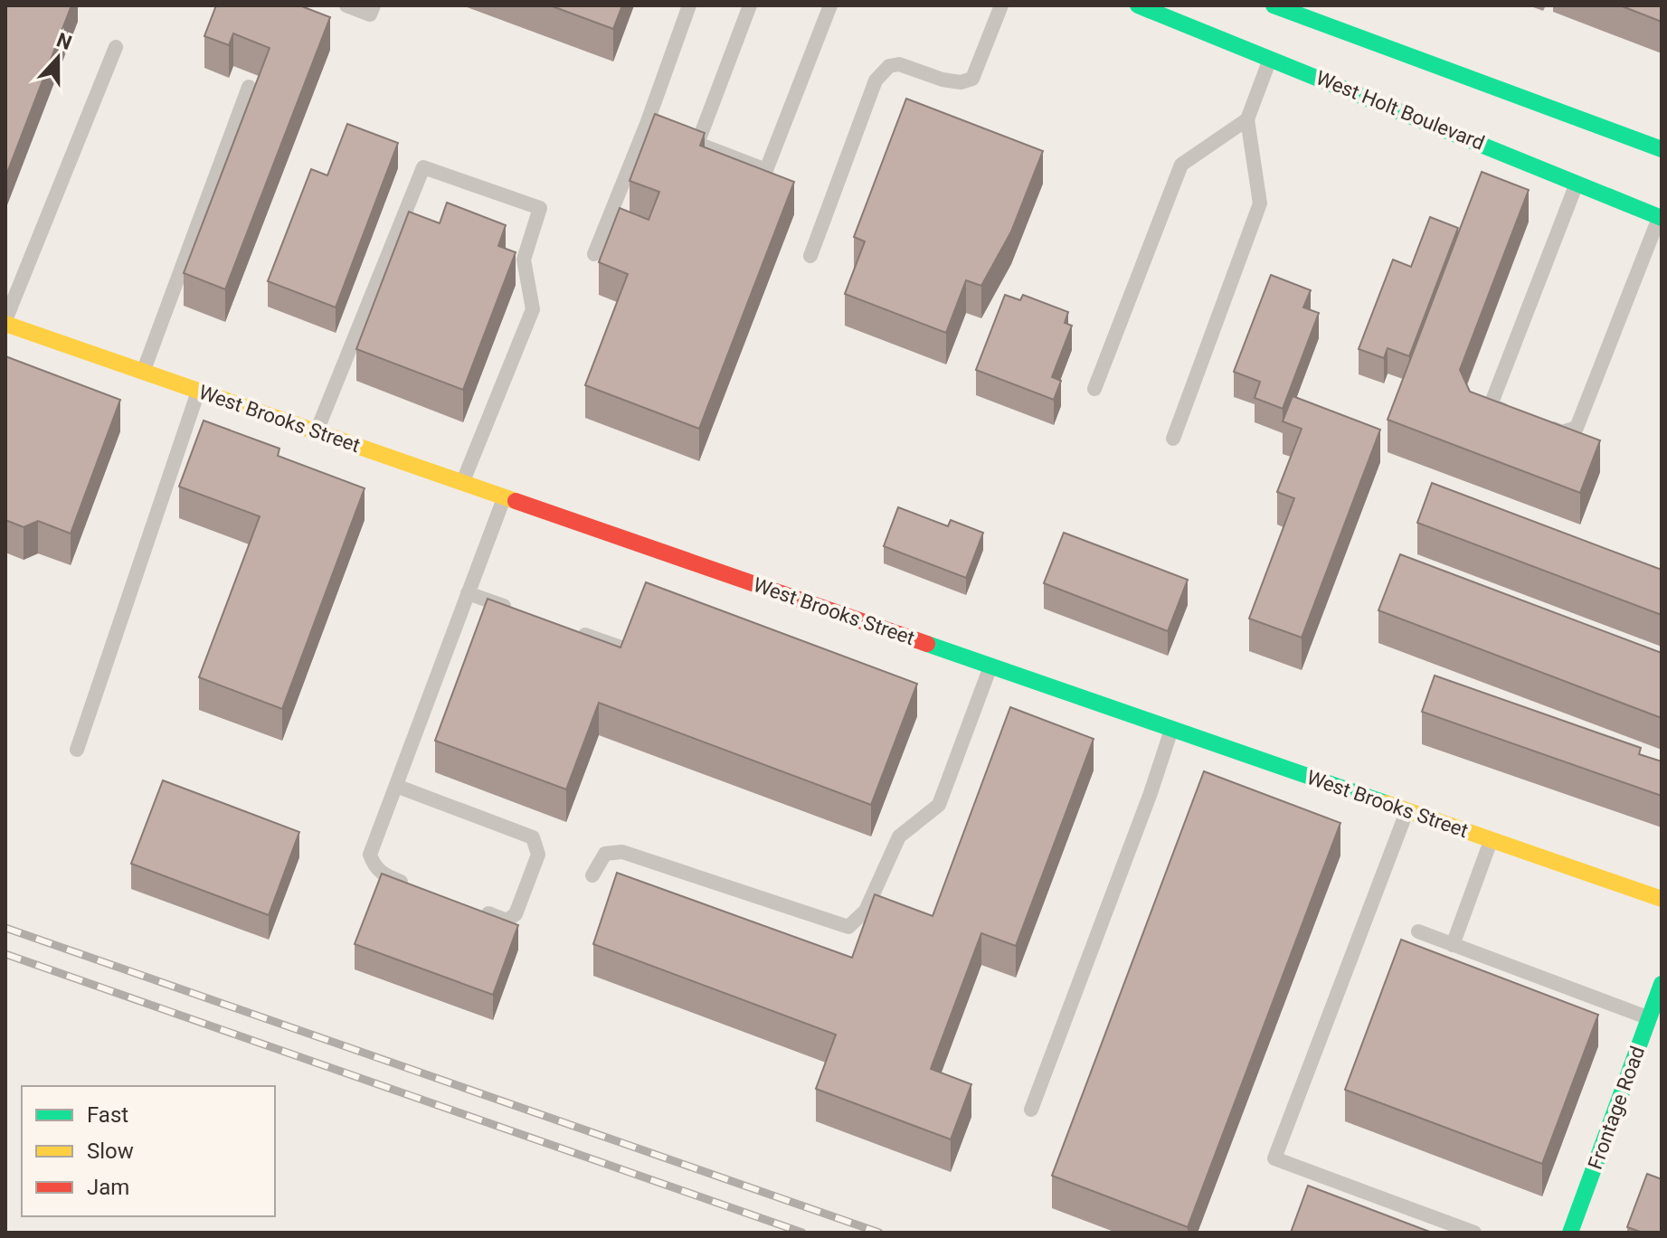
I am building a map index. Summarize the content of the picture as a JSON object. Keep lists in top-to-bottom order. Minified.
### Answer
{"streets":{"street":["West Holt Boulevard","West Brooks Street","Frontage Road"]},"legend":["Fast","Slow","Jam"],"north":"top"}
